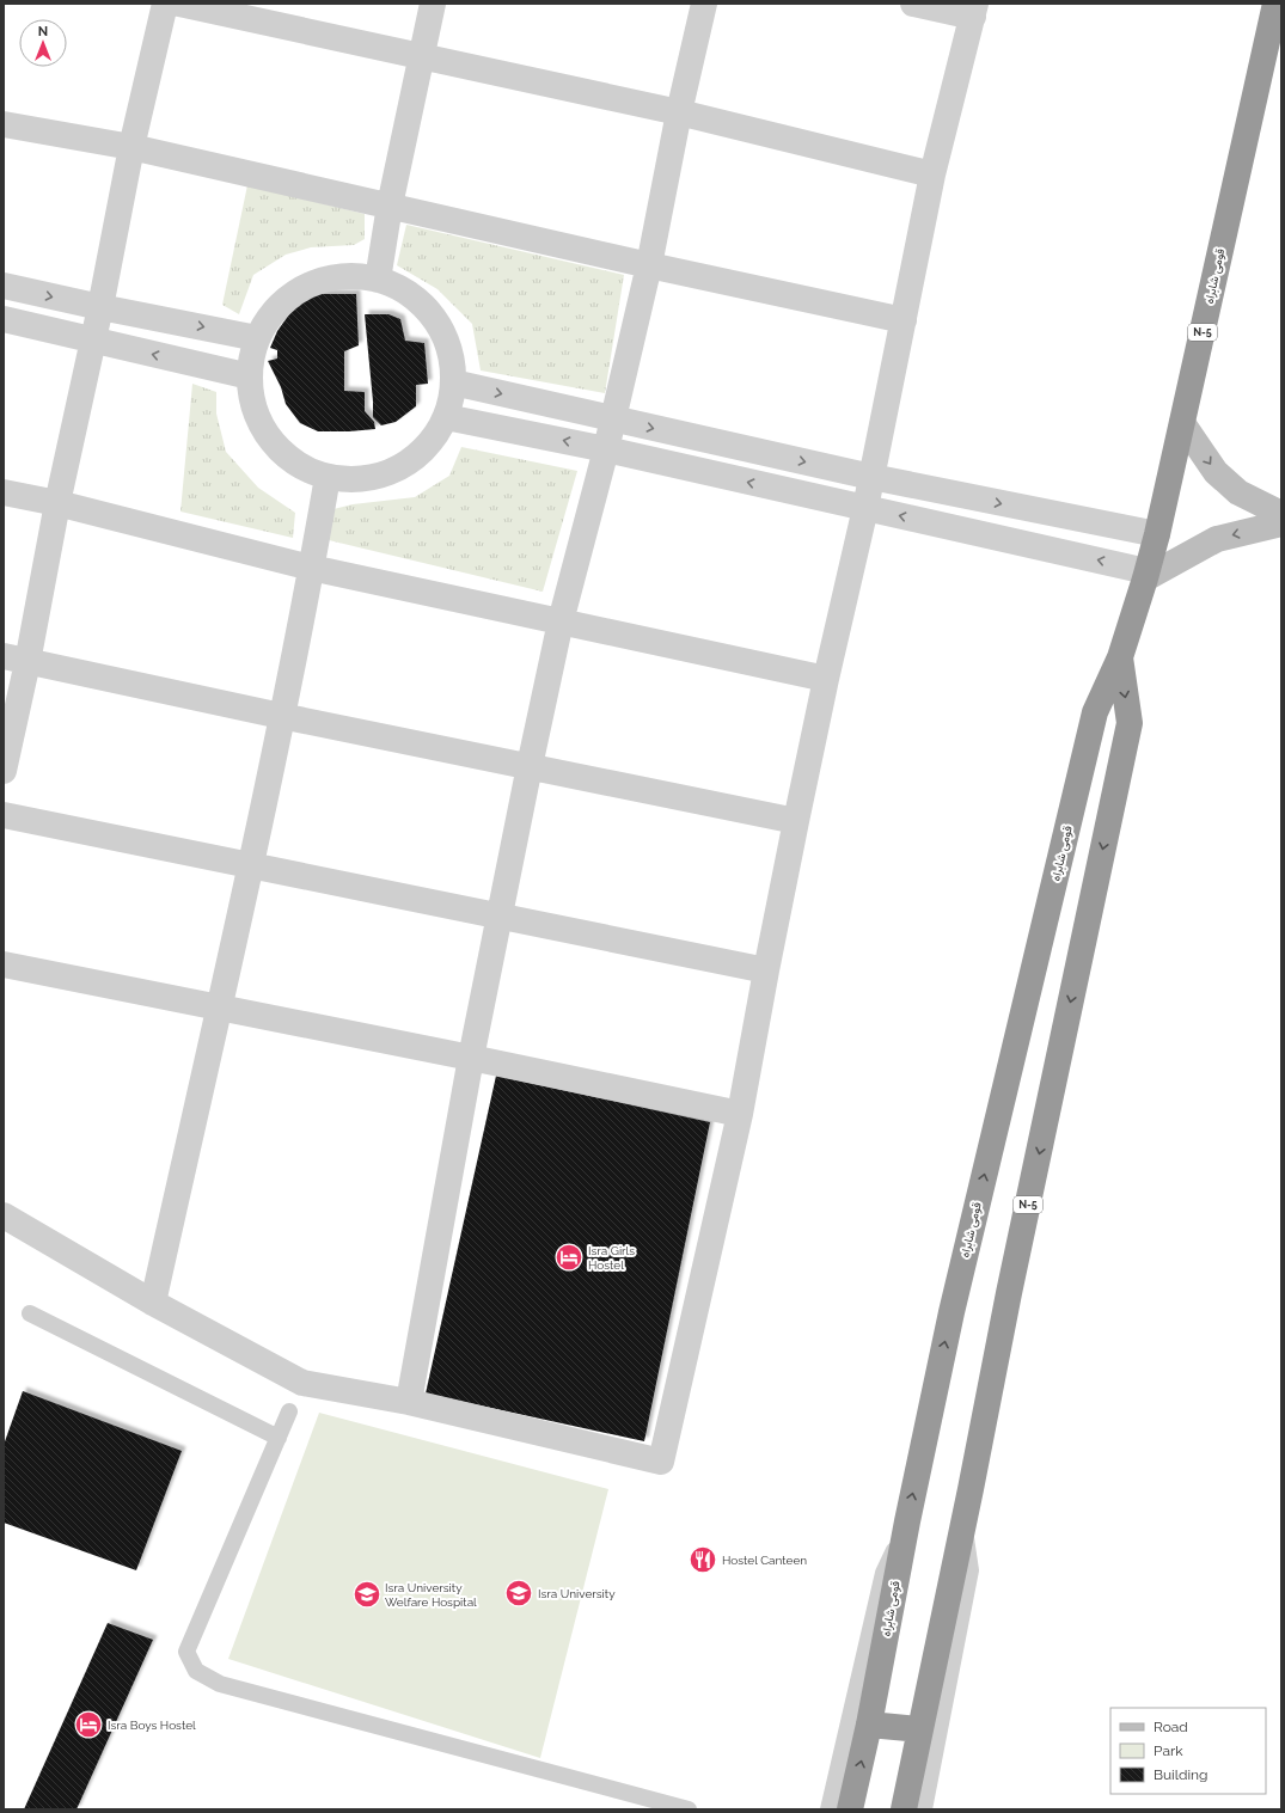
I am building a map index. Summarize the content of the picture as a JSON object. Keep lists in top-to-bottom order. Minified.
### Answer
{"streets":{"highway":["قومی شاہراہ","N-5"]},"places":{"hotel":["Isra Girls Hostel","Isra Boys Hostel"],"restaurant":["Hostel Canteen"],"school or university":["Isra University","Isra University Welfare Hospital"]},"legend":["Road","Park","Building"],"north":"top"}
